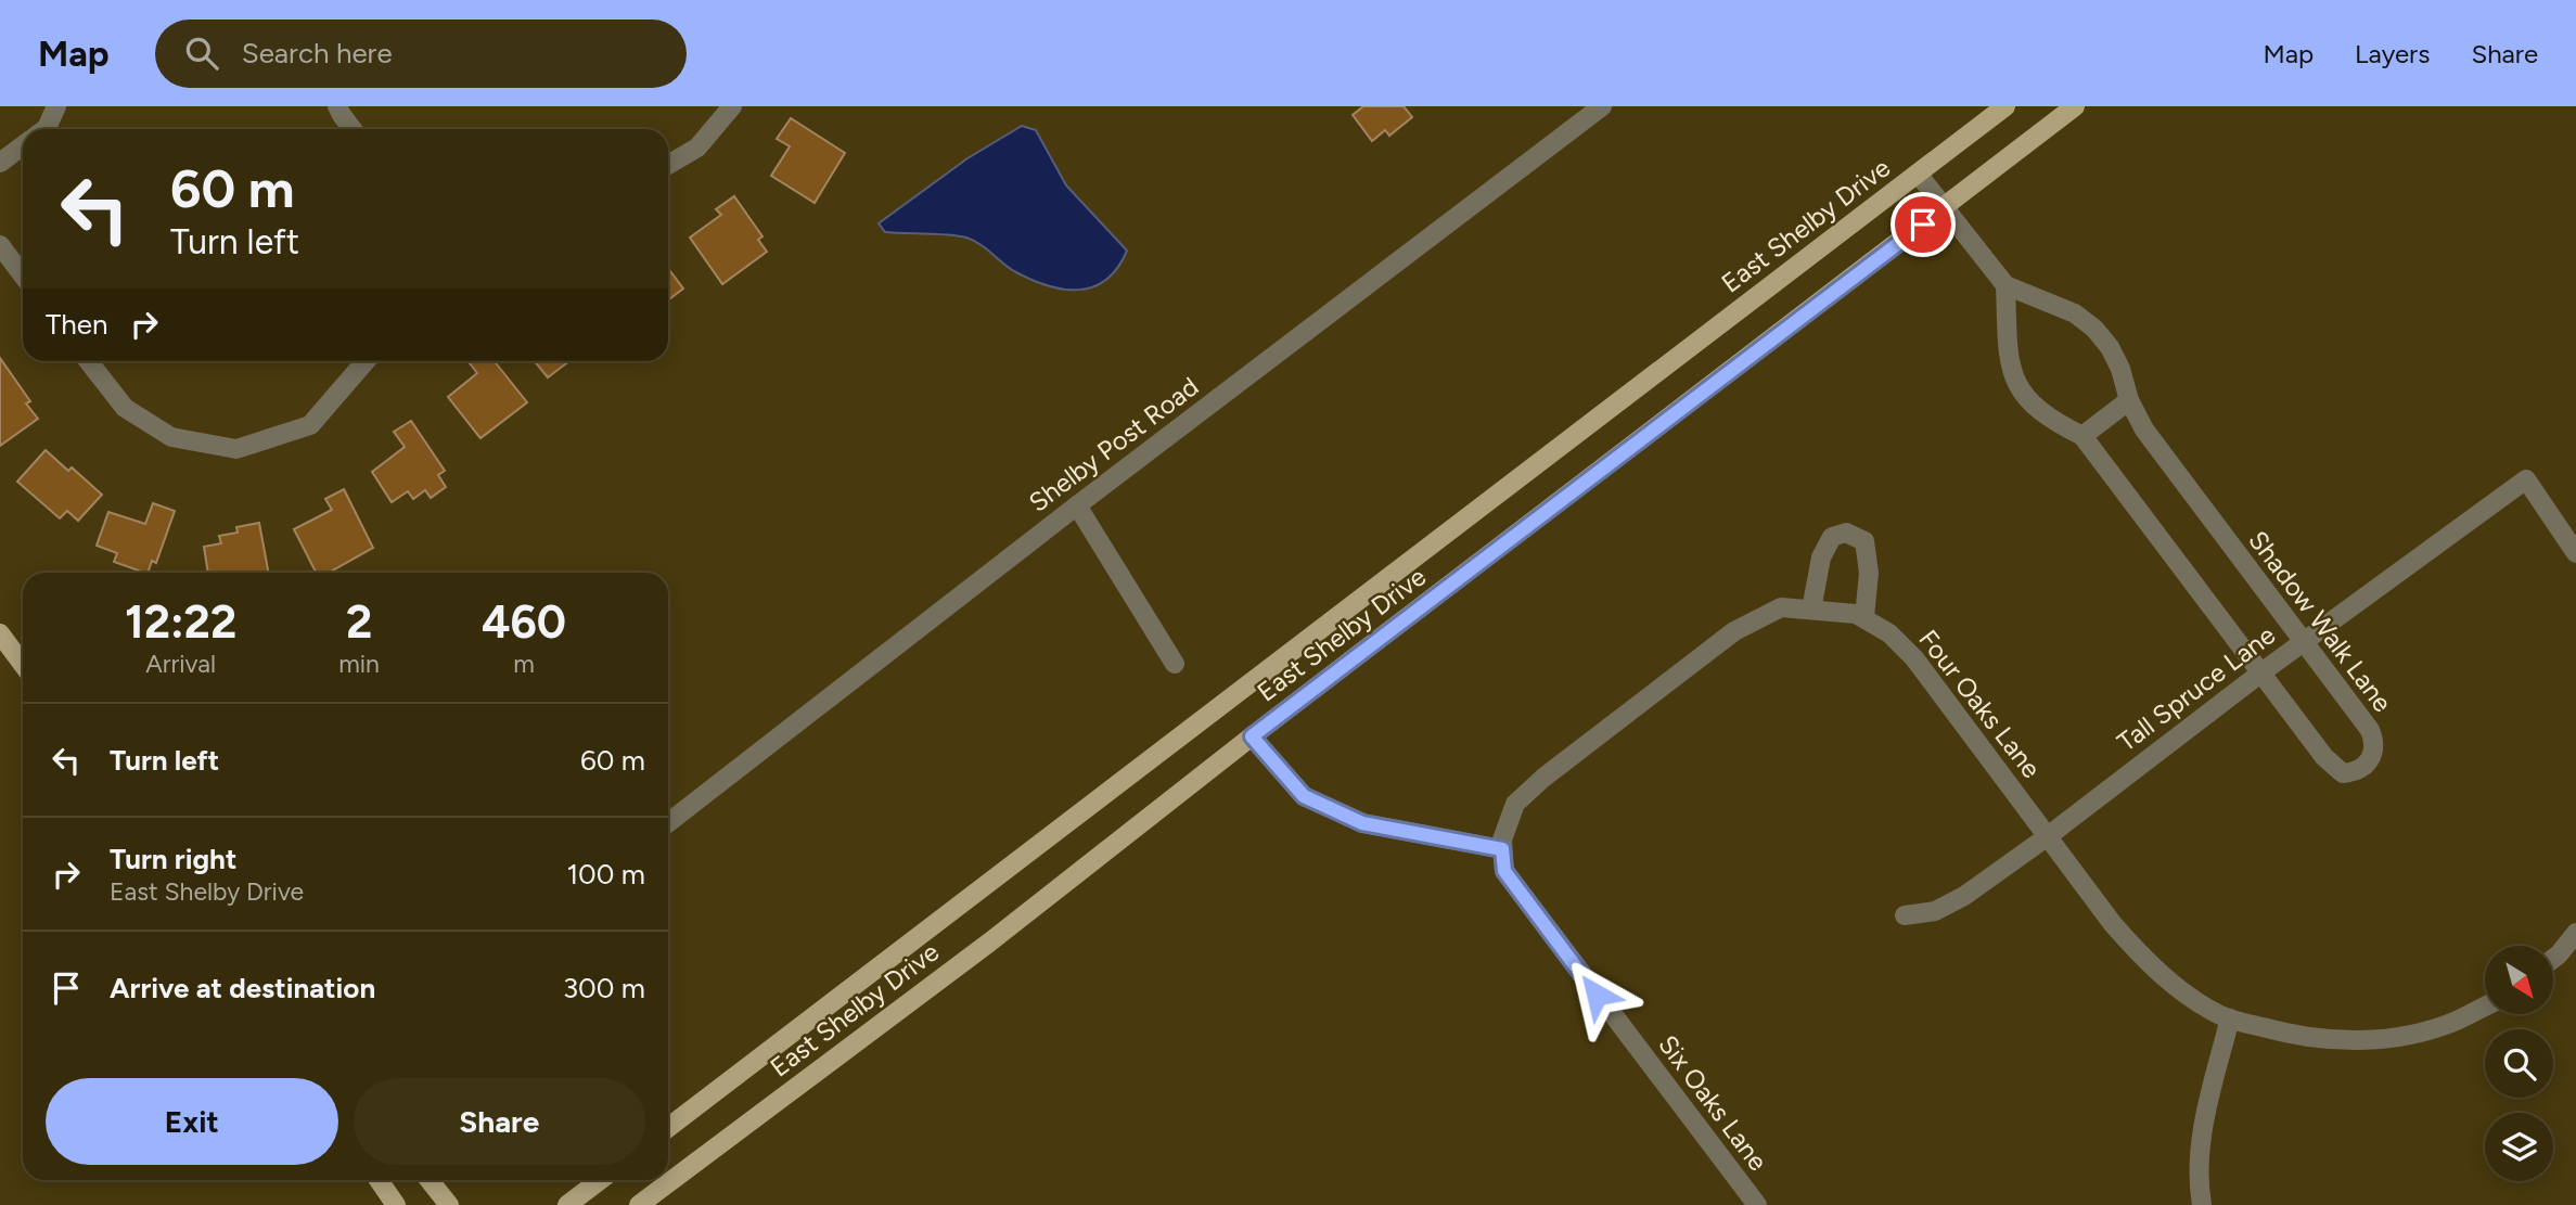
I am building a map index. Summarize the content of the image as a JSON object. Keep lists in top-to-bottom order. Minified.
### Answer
{"streets":{"main road":["East Shelby Drive"],"street":["Shelby Post Road","Shadow Walk Lane","Tall Spruce Lane","Four Oaks Lane","Six Oaks Lane"]},"crossings":[["Shadow Walk Lane","Tall Spruce Lane"],["Tall Spruce Lane","Four Oaks Lane"],["Four Oaks Lane","Six Oaks Lane"]],"north":"bottom right","page":{"header":"Map","search":"Search here","nav":["Map","Layers","Share"],"turn":["60 m","Turn left"],"then":"Then","eta":["12:22","Arrival","2","min","460","m"],"list":[{"name":"Turn left","value":"60 m"},{"name":"Turn right","note":"East Shelby Drive","value":"100 m"},{"name":"Arrive at destination","value":"300 m"}],"buttons":["Exit","Share"]}}
